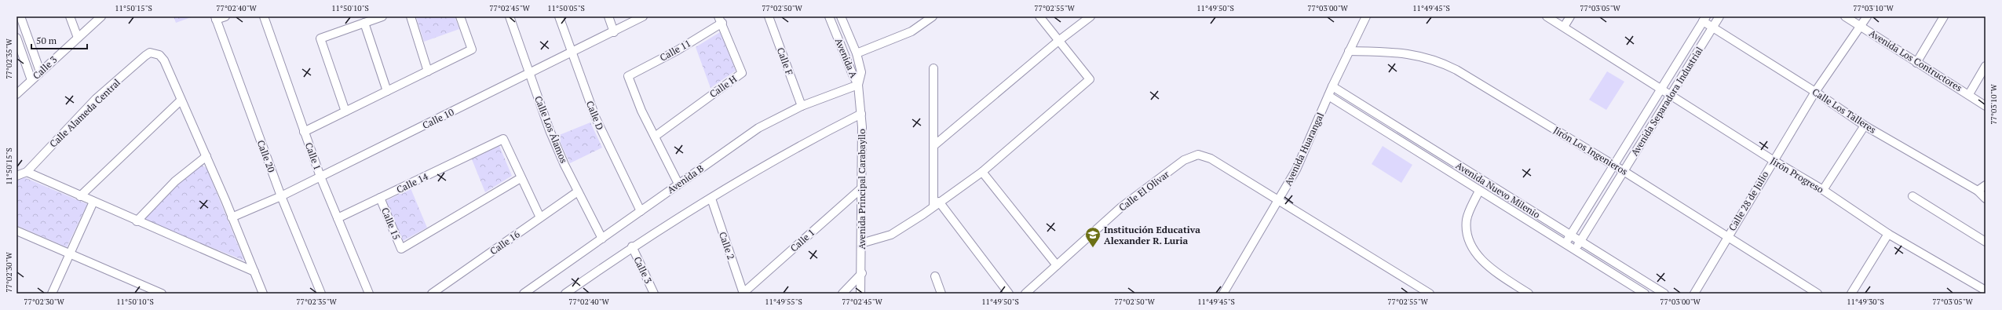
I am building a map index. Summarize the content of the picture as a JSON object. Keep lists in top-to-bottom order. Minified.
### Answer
{"streets":{"street":["Calle 11","Avenida A","Avenida Los Contructores","Calle F","Calle 3","Calle H","Avenida Separadora Industrial","Calle Los Talleres","Calle Alameda Central","Calle D","Calle 10","Calle Los Álamos","Avenida Huarangal","Jirón Los Ingenieros","Calle 20","Calle 1","Jirón Progreso","Avenida B","Calle 14","Avenida Principal Carabayllo","Avenida Nuevo Milenio","Calle El Olivar","Calle 28 de Julio","Calle 15","Calle 16","Calle 2"]},"crossings":[["Calle 11","Calle H"],["Avenida A","Avenida B"],["Avenida A","Avenida Principal Carabayllo"],["Avenida Los Contructores","Calle 28 de Julio"],["Calle F","Avenida B"],["Avenida Separadora Industrial","Calle Los Talleres"],["Avenida Separadora Industrial","Jirón Los Ingenieros"],["Avenida Separadora Industrial","Jirón Progreso"],["Avenida Separadora Industrial","Avenida Nuevo Milenio"],["Calle Los Talleres","Calle 28 de Julio"],["Calle D","Calle 10"],["Calle D","Avenida B"],["Calle 10","Calle Los Álamos"],["Calle 10","Calle 20"],["Calle 10","Calle 1"],["Calle Los Álamos","Avenida B"],["Calle Los Álamos","Calle 16"],["Avenida Huarangal","Jirón Los Ingenieros"],["Avenida Huarangal","Avenida Nuevo Milenio"],["Avenida Huarangal","Calle El Olivar"],["Jirón Los Ingenieros","Calle 28 de Julio"],["Calle 1","Calle 14"],["Calle 1","Avenida Principal Carabayllo"],["Calle 1","Calle 2"],["Jirón Progreso","Calle 28 de Julio"],["Avenida B","Avenida Principal Carabayllo"],["Calle 14","Calle 15"]],"places":{"school or university":["Institución Educativa Alexander R. Luria"]},"scale_bar":"50 m","coordinates":["11°50'15\"S","77°02'40\"W","11°50'10\"S","77°02'45\"W","11°50'05\"S","77°02'50\"W","77°02'55\"W","11°49'50\"S","77°03'00\"W","11°49'45\"S","77°03'05\"W","77°03'10\"W","77°02'35\"W","77°02'30\"W","11°49'55\"S","11°49'30\"S"]}
